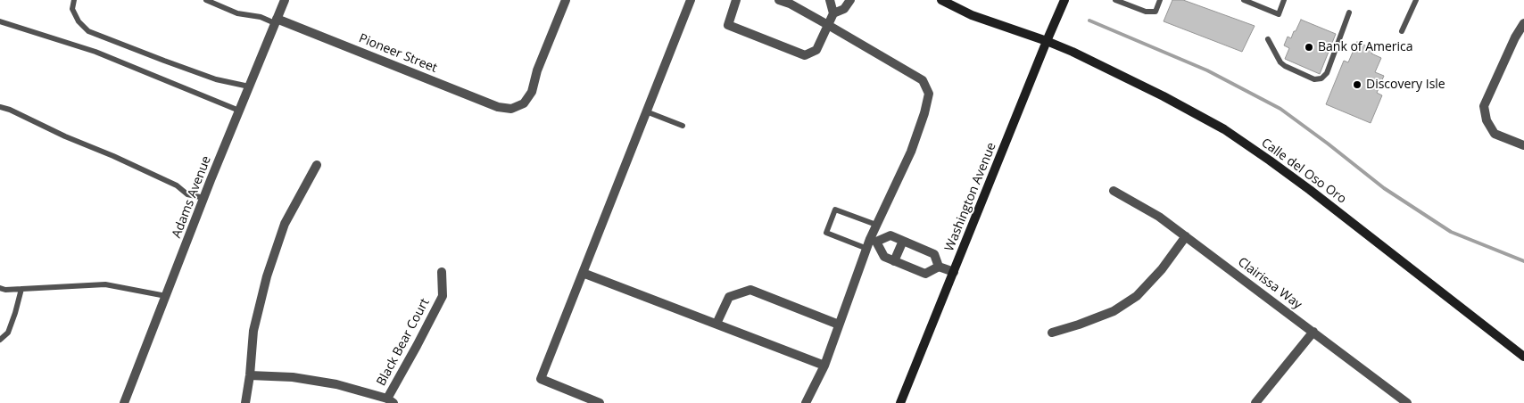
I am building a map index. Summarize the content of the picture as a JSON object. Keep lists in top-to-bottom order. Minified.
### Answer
{"streets":{"main road":["Calle del Oso Oro","Washington Avenue"],"street":["Pioneer Street","Adams Avenue","Clairissa Way","Black Bear Court"]},"crossings":[["Pioneer Street","Adams Avenue"],["Calle del Oso Oro","Washington Avenue"]],"places":["Bank of America","Discovery Isle"]}
